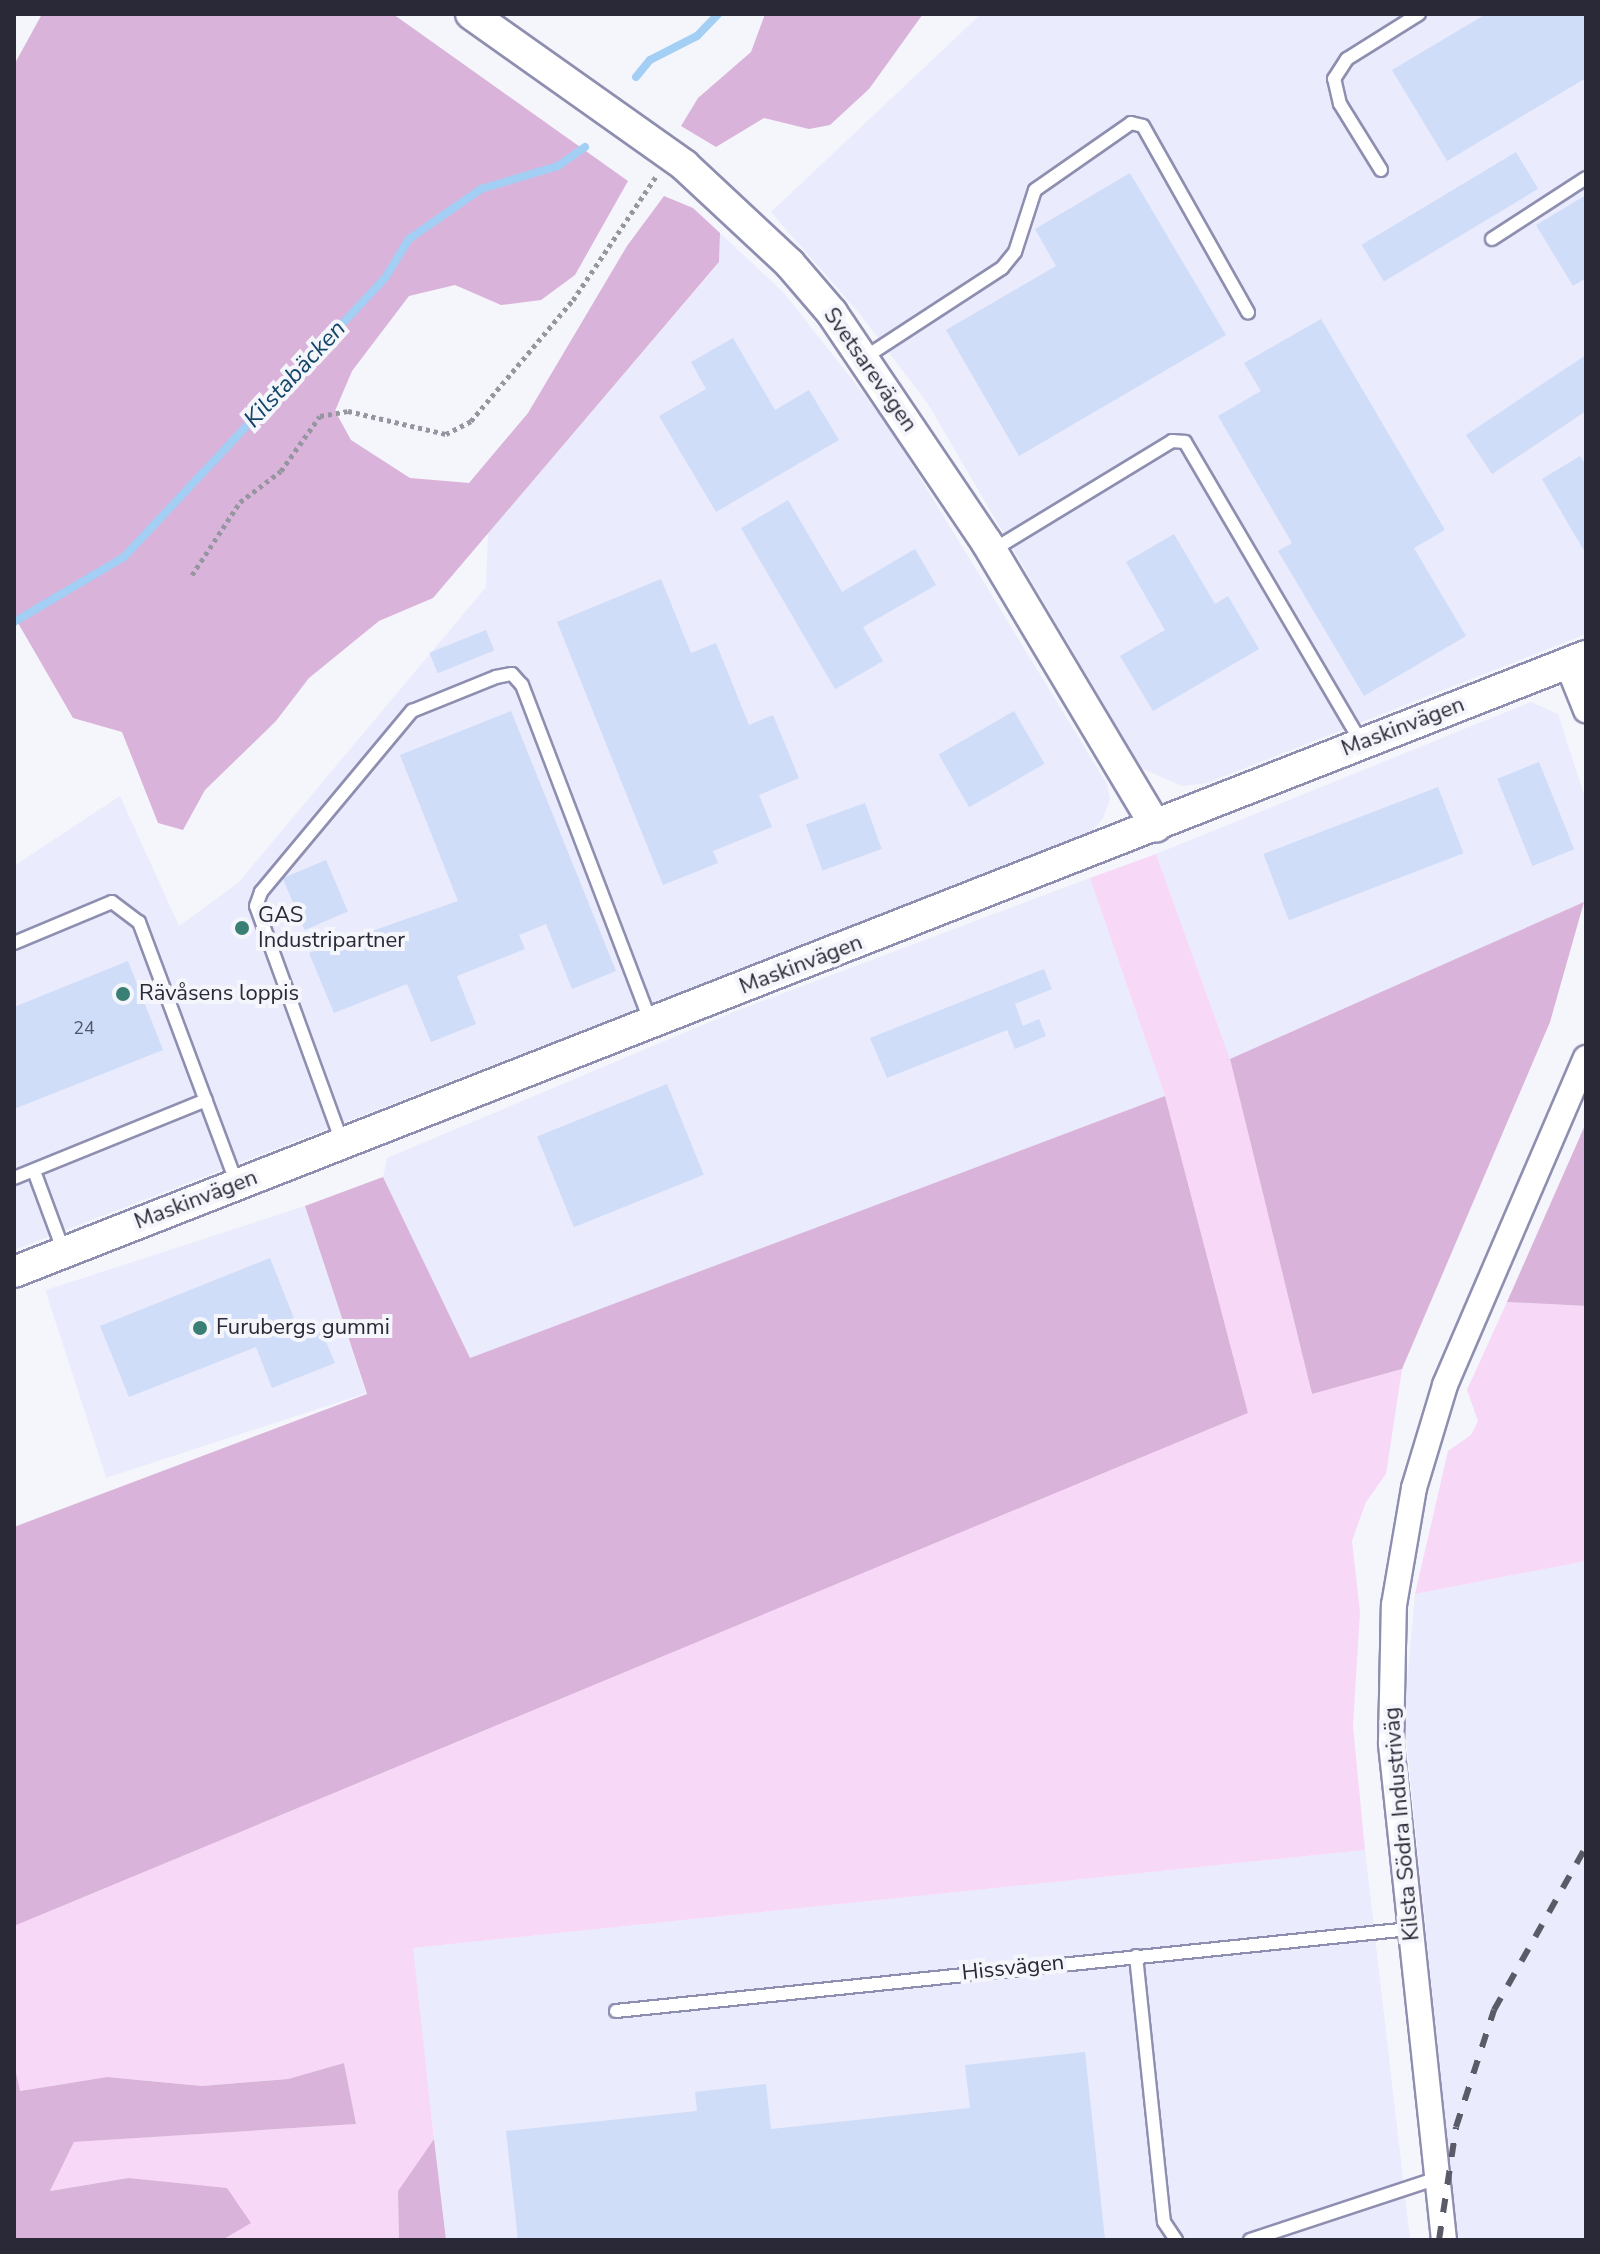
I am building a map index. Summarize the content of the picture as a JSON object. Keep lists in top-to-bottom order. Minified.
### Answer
{"streets":{"street":["Svetsarevägen","Maskinvägen","Kilsta Södra Industriväg"],"lane":["Hissvägen"]},"crossings":[["Svetsarevägen","Maskinvägen"],["Kilsta Södra Industriväg","Hissvägen"]],"water":["Kilstabäcken"],"places":["GAS Industripartner","Rävåsens loppis","Furubergs gummi"],"house_numbers":["24"]}
